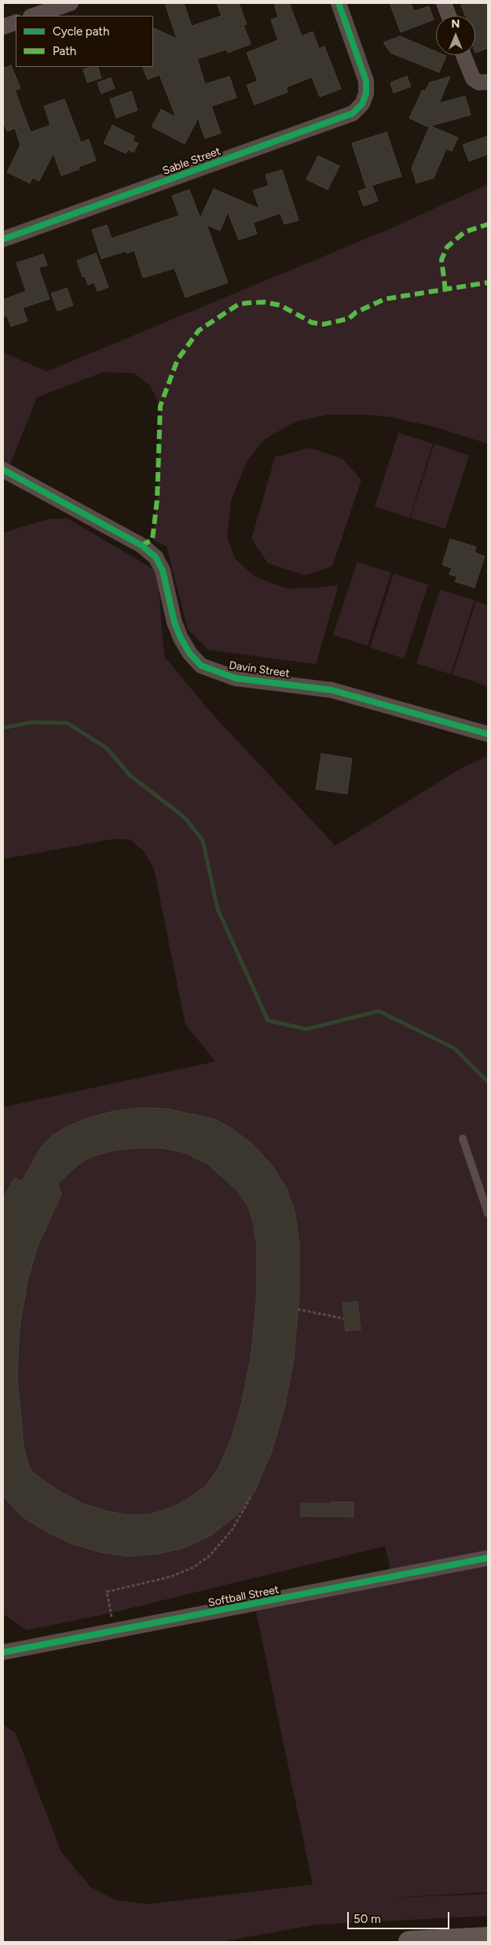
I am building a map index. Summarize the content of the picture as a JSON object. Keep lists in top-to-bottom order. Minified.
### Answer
{"streets":{"street":["Sable Street","Davin Street","Softball Street"]},"legend":["Cycle path","Path"],"scale_bar":"50 m","north":"top"}
